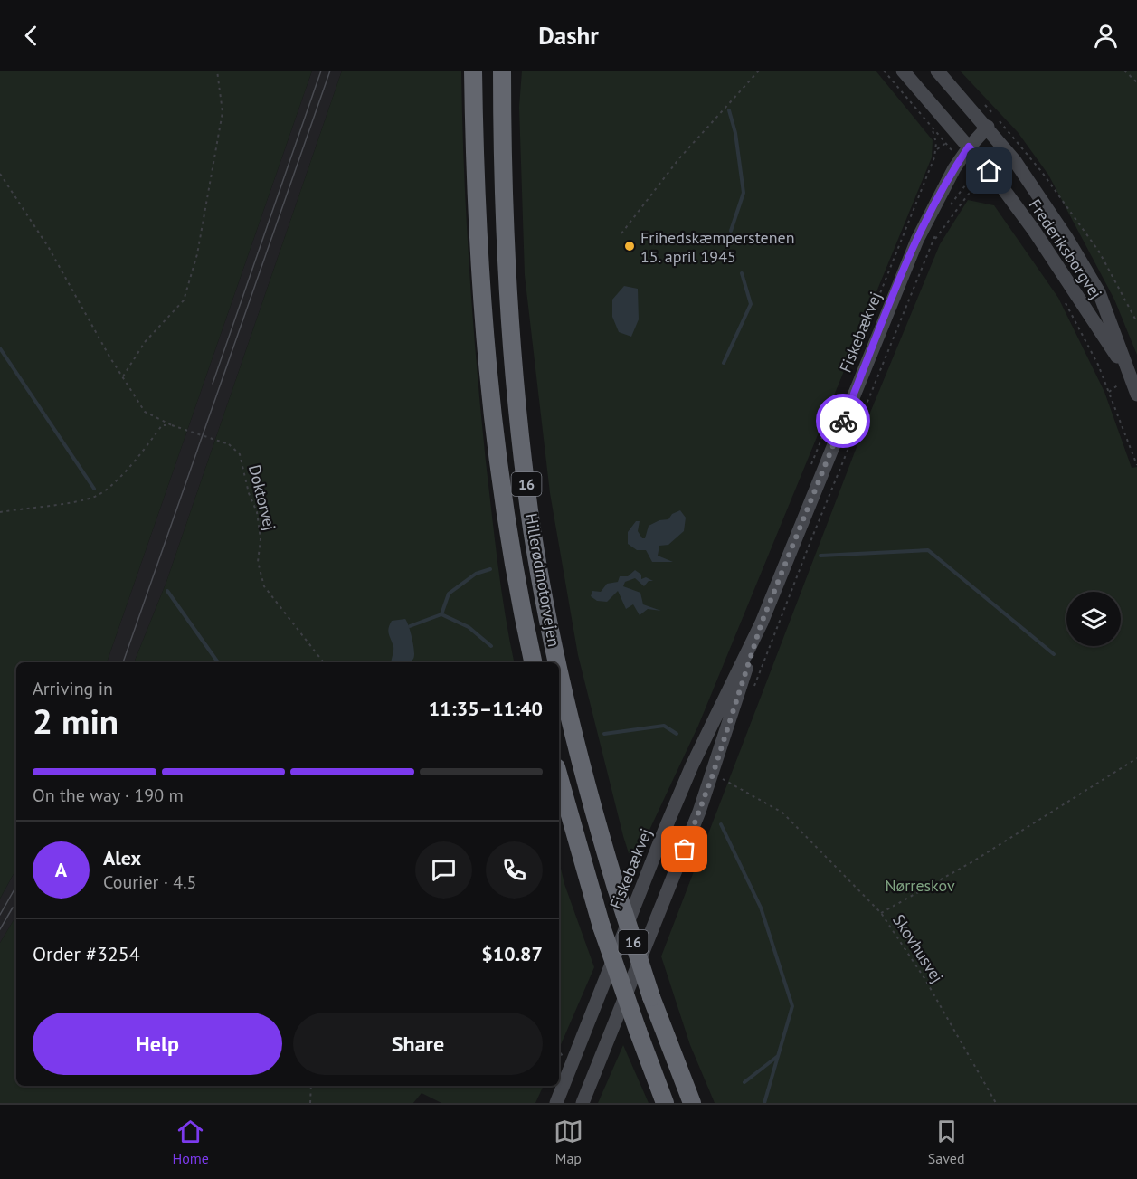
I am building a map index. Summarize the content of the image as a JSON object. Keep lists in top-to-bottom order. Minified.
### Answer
{"streets":{"highway":["16","Hillerødmotorvejen"],"street":["Frederiksborgvej","Fiskebækvej"],"path":["Doktorvej","Skovhusvej"]},"crossings":[["Frederiksborgvej","Fiskebækvej"],["Fiskebækvej","Skovhusvej"]],"parks":["Nørreskov"],"places":["Frihedskæmperstenen 15. april 1945"],"page":{"header":"Dashr","heading":["2 min","Arriving in","11:35–11:40"],"panel":["Alex","Courier · 4.5","Order #3254","$10.87"],"bar":"On the way · 190 m","round":"A","buttons":["Help","Share"],"tabs":["Home","Map","Saved"]}}
